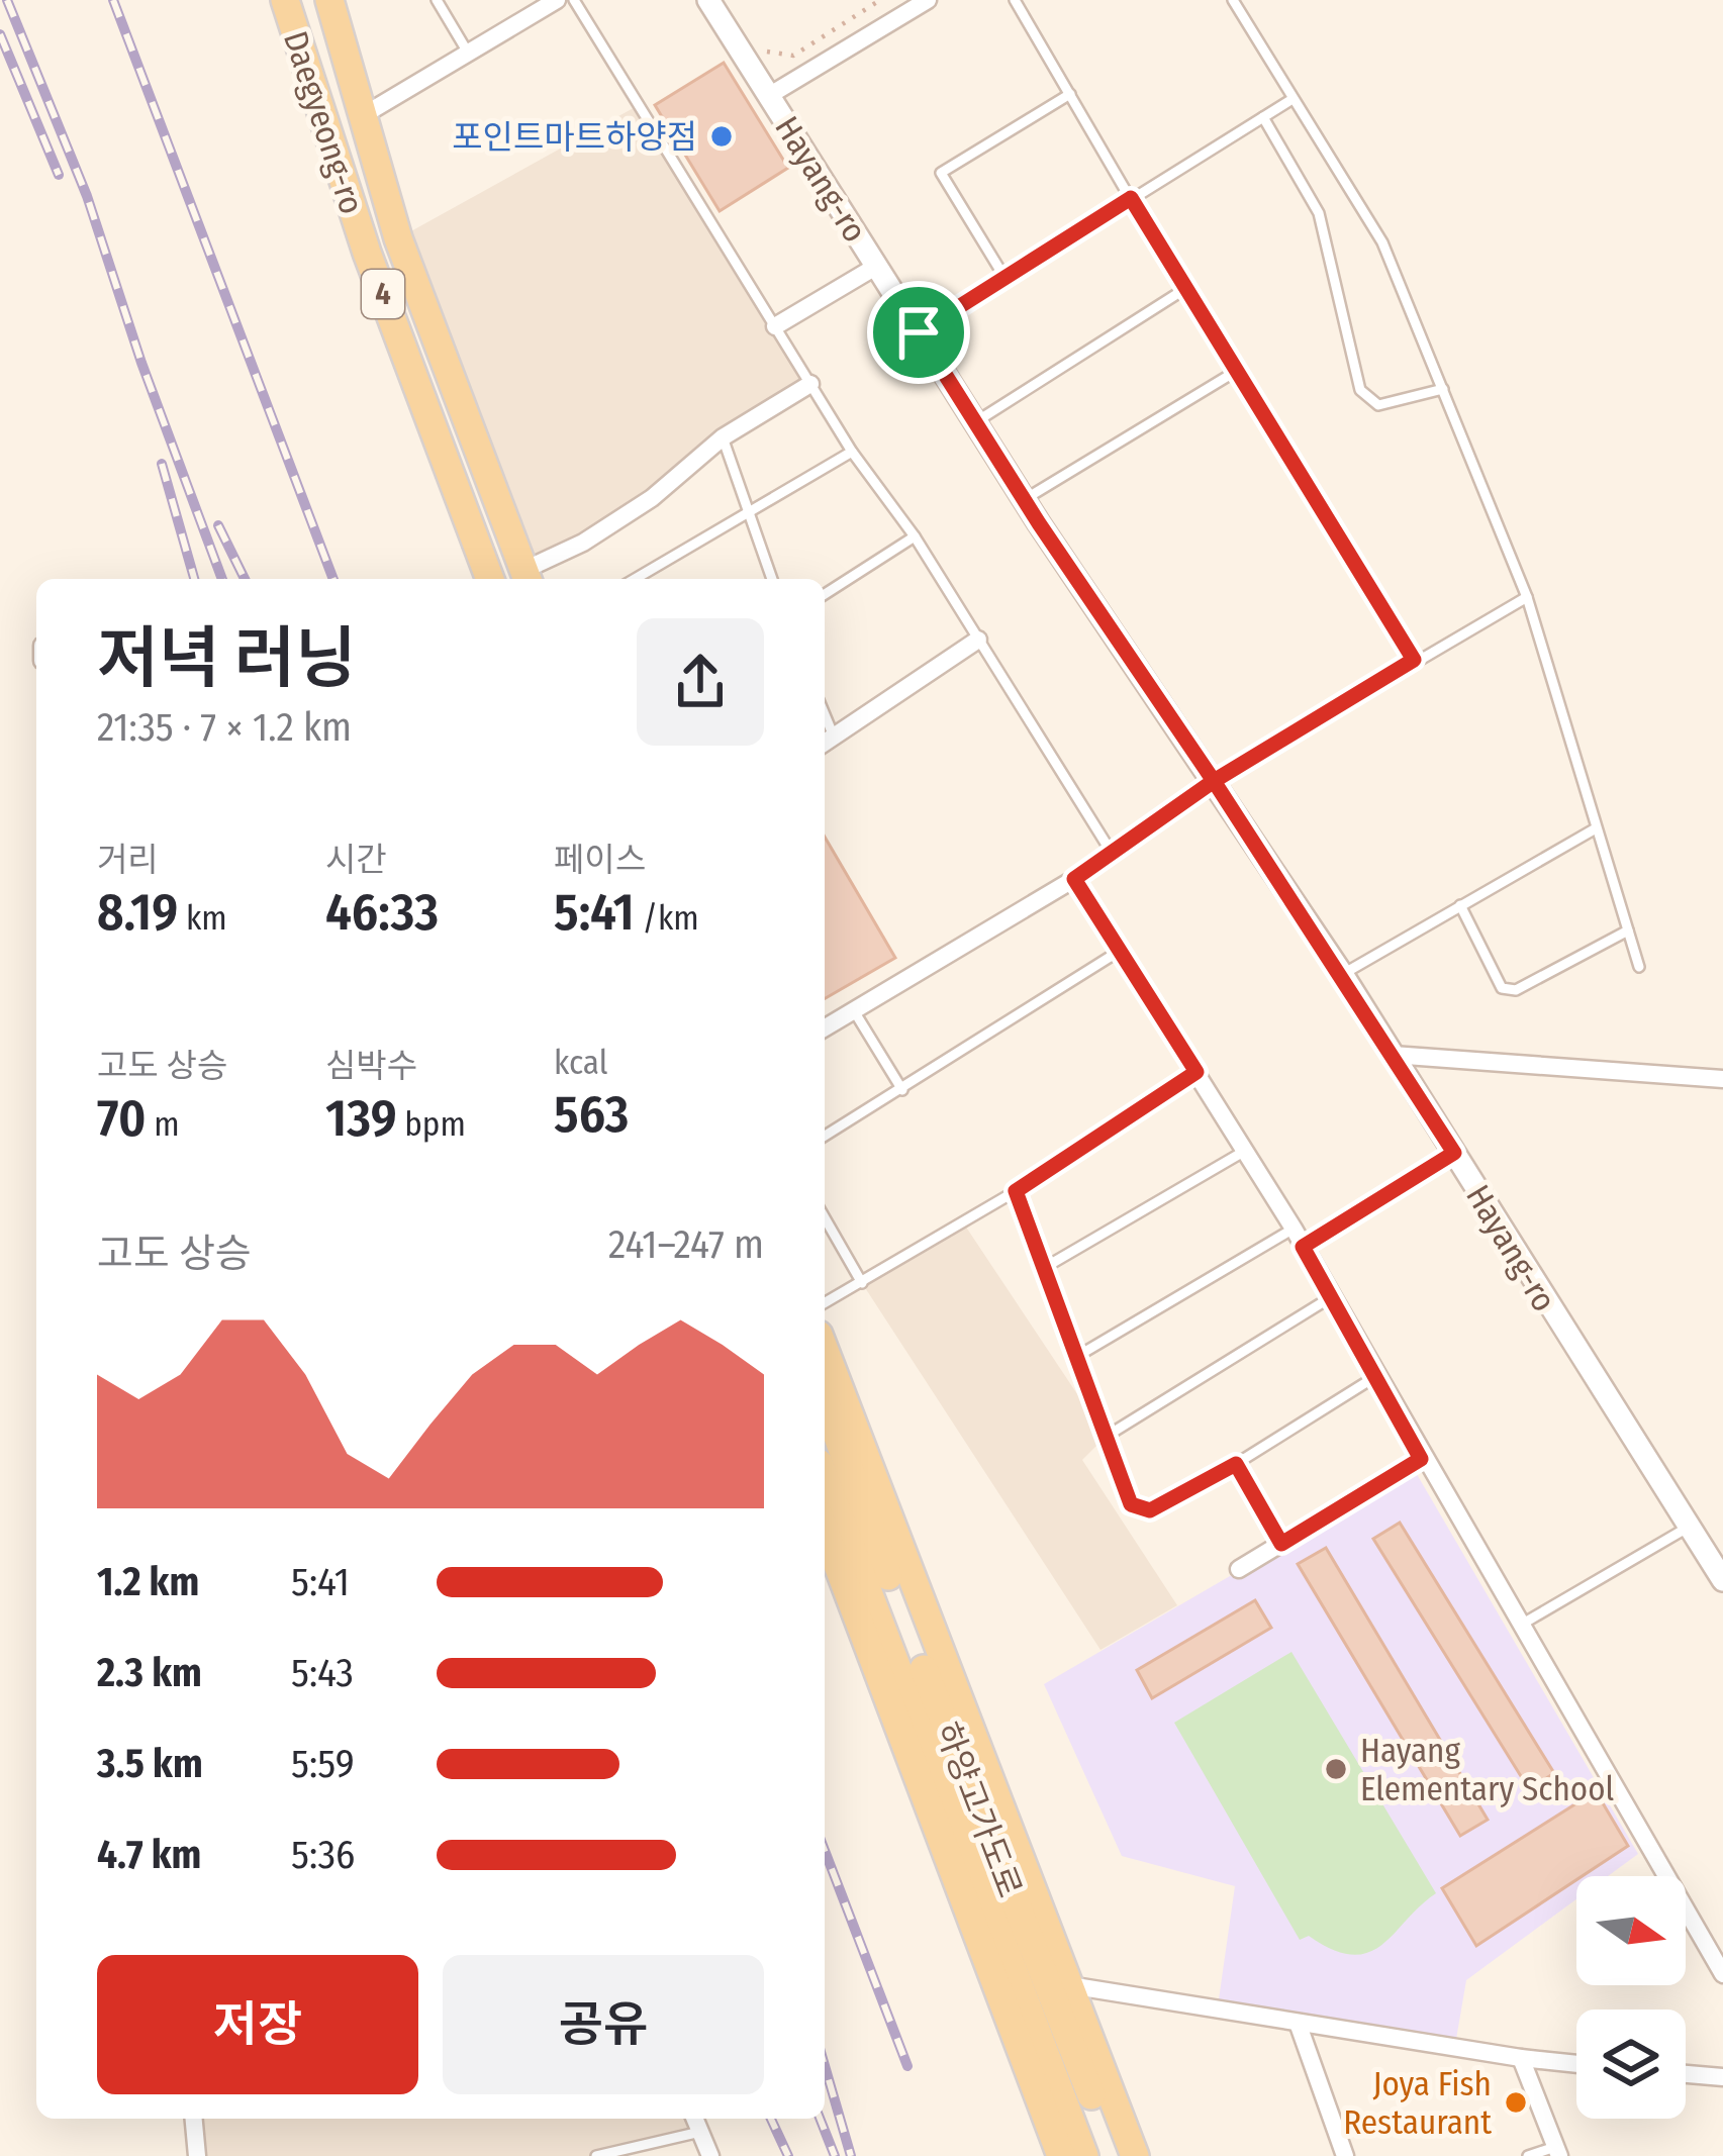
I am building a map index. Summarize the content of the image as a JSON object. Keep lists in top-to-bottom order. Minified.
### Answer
{"streets":{"main road":["Daegyeong-ro","4","하양고가도로"],"street":["Hayang-ro"]},"places":["포인트마트하양점","Hayang Elementary School","Joya Fish Restaurant"],"north":"right","page":{"heading":["저녁 러닝","21:35 · 7 × 1.2 km"],"stats":[["거리","8.19 km"],["시간","46:33"],["페이스","5:41 /km"],["고도 상승","70 m"],["심박수","139 bpm"],["kcal","563"]],"chart":["고도 상승","241–247 m"],"list":[{"name":"1.2 km","note":"5:41"},{"name":"2.3 km","note":"5:43"},{"name":"3.5 km","note":"5:59"},{"name":"4.7 km","note":"5:36"}],"buttons":["저장","공유"]}}
